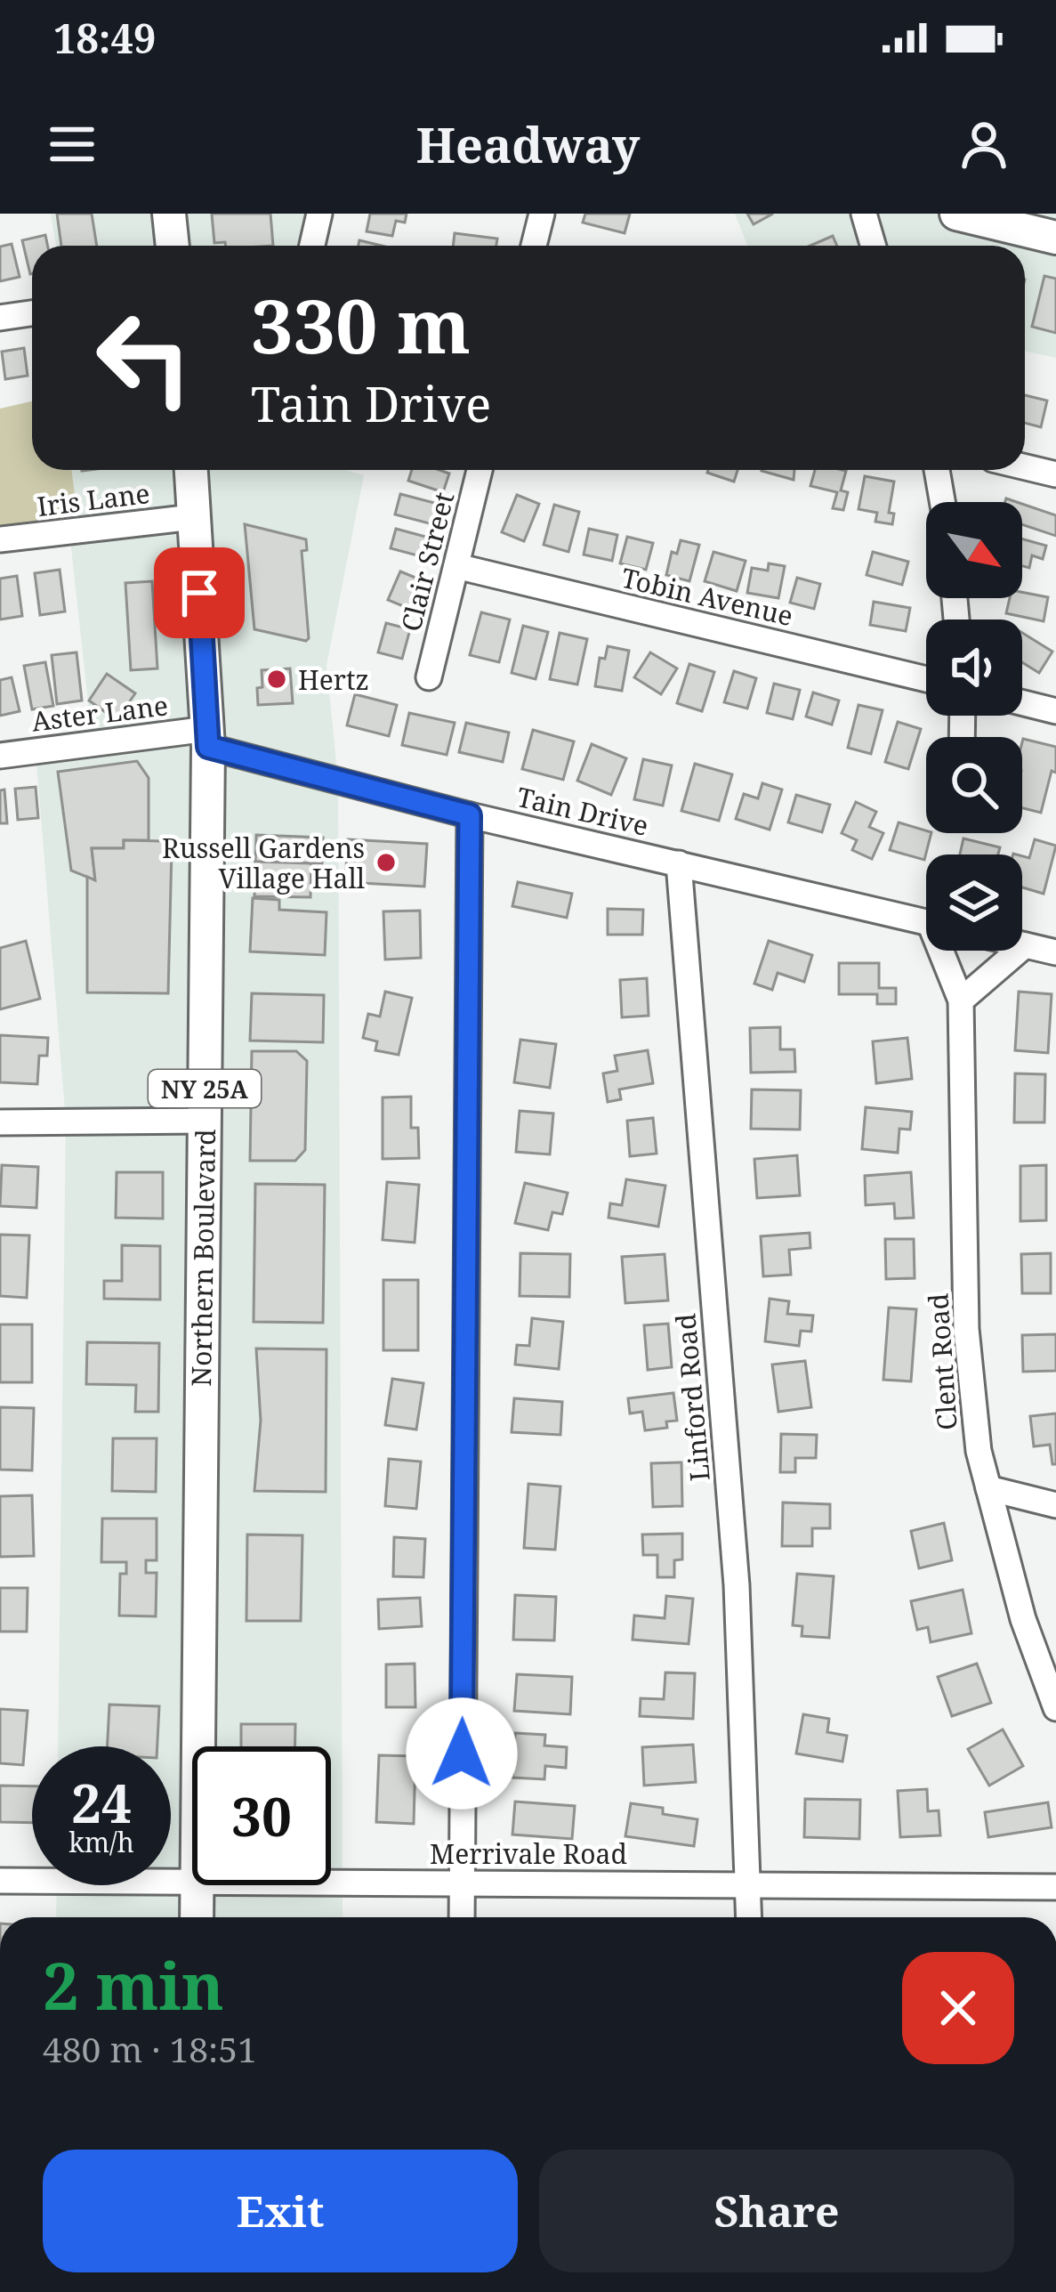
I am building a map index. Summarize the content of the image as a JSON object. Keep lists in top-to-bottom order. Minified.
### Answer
{"streets":{"main road":["NY 25A","Northern Boulevard"],"street":["Iris Lane","Clair Street","Tobin Avenue","Aster Lane","Tain Drive","Clent Road","Linford Road","Merrivale Road"]},"crossings":[["Iris Lane","Northern Boulevard"],["Clair Street","Tobin Avenue"],["Aster Lane","Tain Drive"],["Aster Lane","Northern Boulevard"],["Tain Drive","Northern Boulevard"],["Tain Drive","Linford Road"],["Linford Road","Merrivale Road"]],"places":["Hertz","Russell Gardens Village Hall"],"north":"bottom right","page":{"status":"18:49","header":"Headway","turn":["330 m","Tain Drive"],"speed":"24 km/h","limit":"30","heading":["2 min","480 m · 18:51"],"buttons":["Exit","Share"]}}
